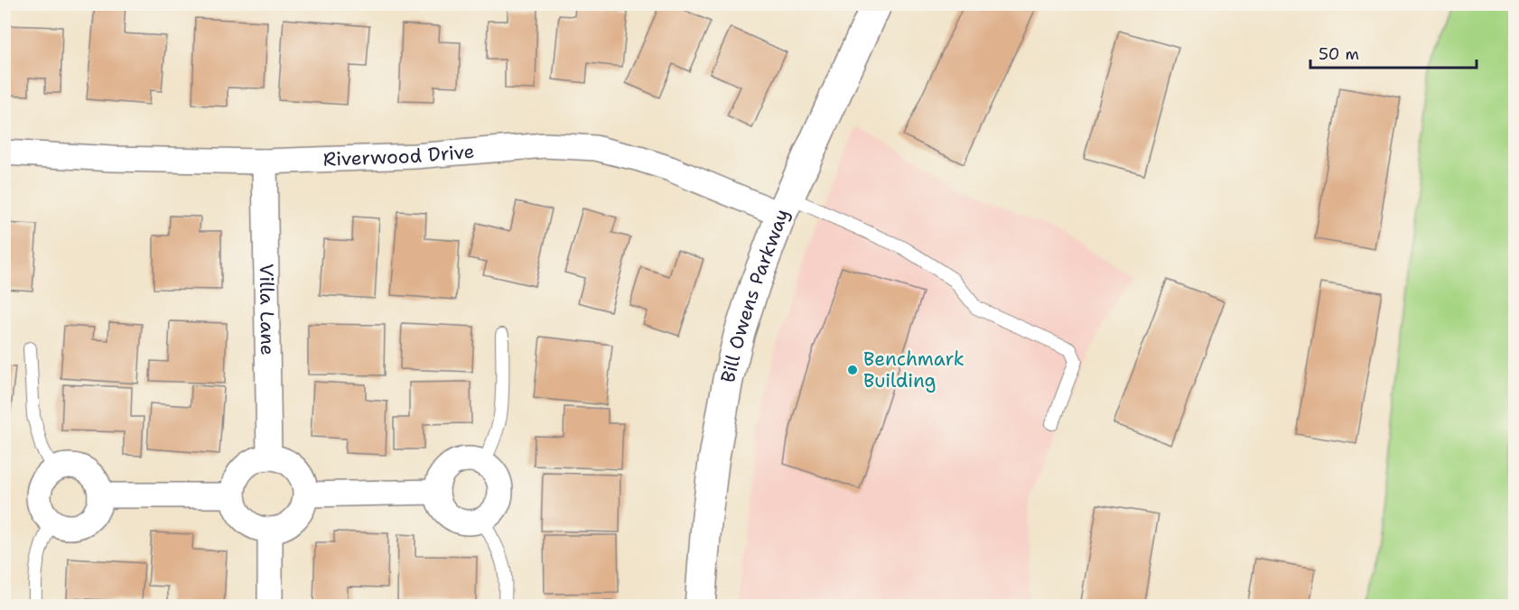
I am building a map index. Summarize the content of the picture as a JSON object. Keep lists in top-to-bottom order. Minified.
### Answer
{"streets":{"main road":["Bill Owens Parkway"],"street":["Riverwood Drive","Villa Lane"]},"crossings":[["Riverwood Drive","Bill Owens Parkway"],["Riverwood Drive","Villa Lane"]],"places":["Benchmark Building"],"scale_bar":"50 m"}
